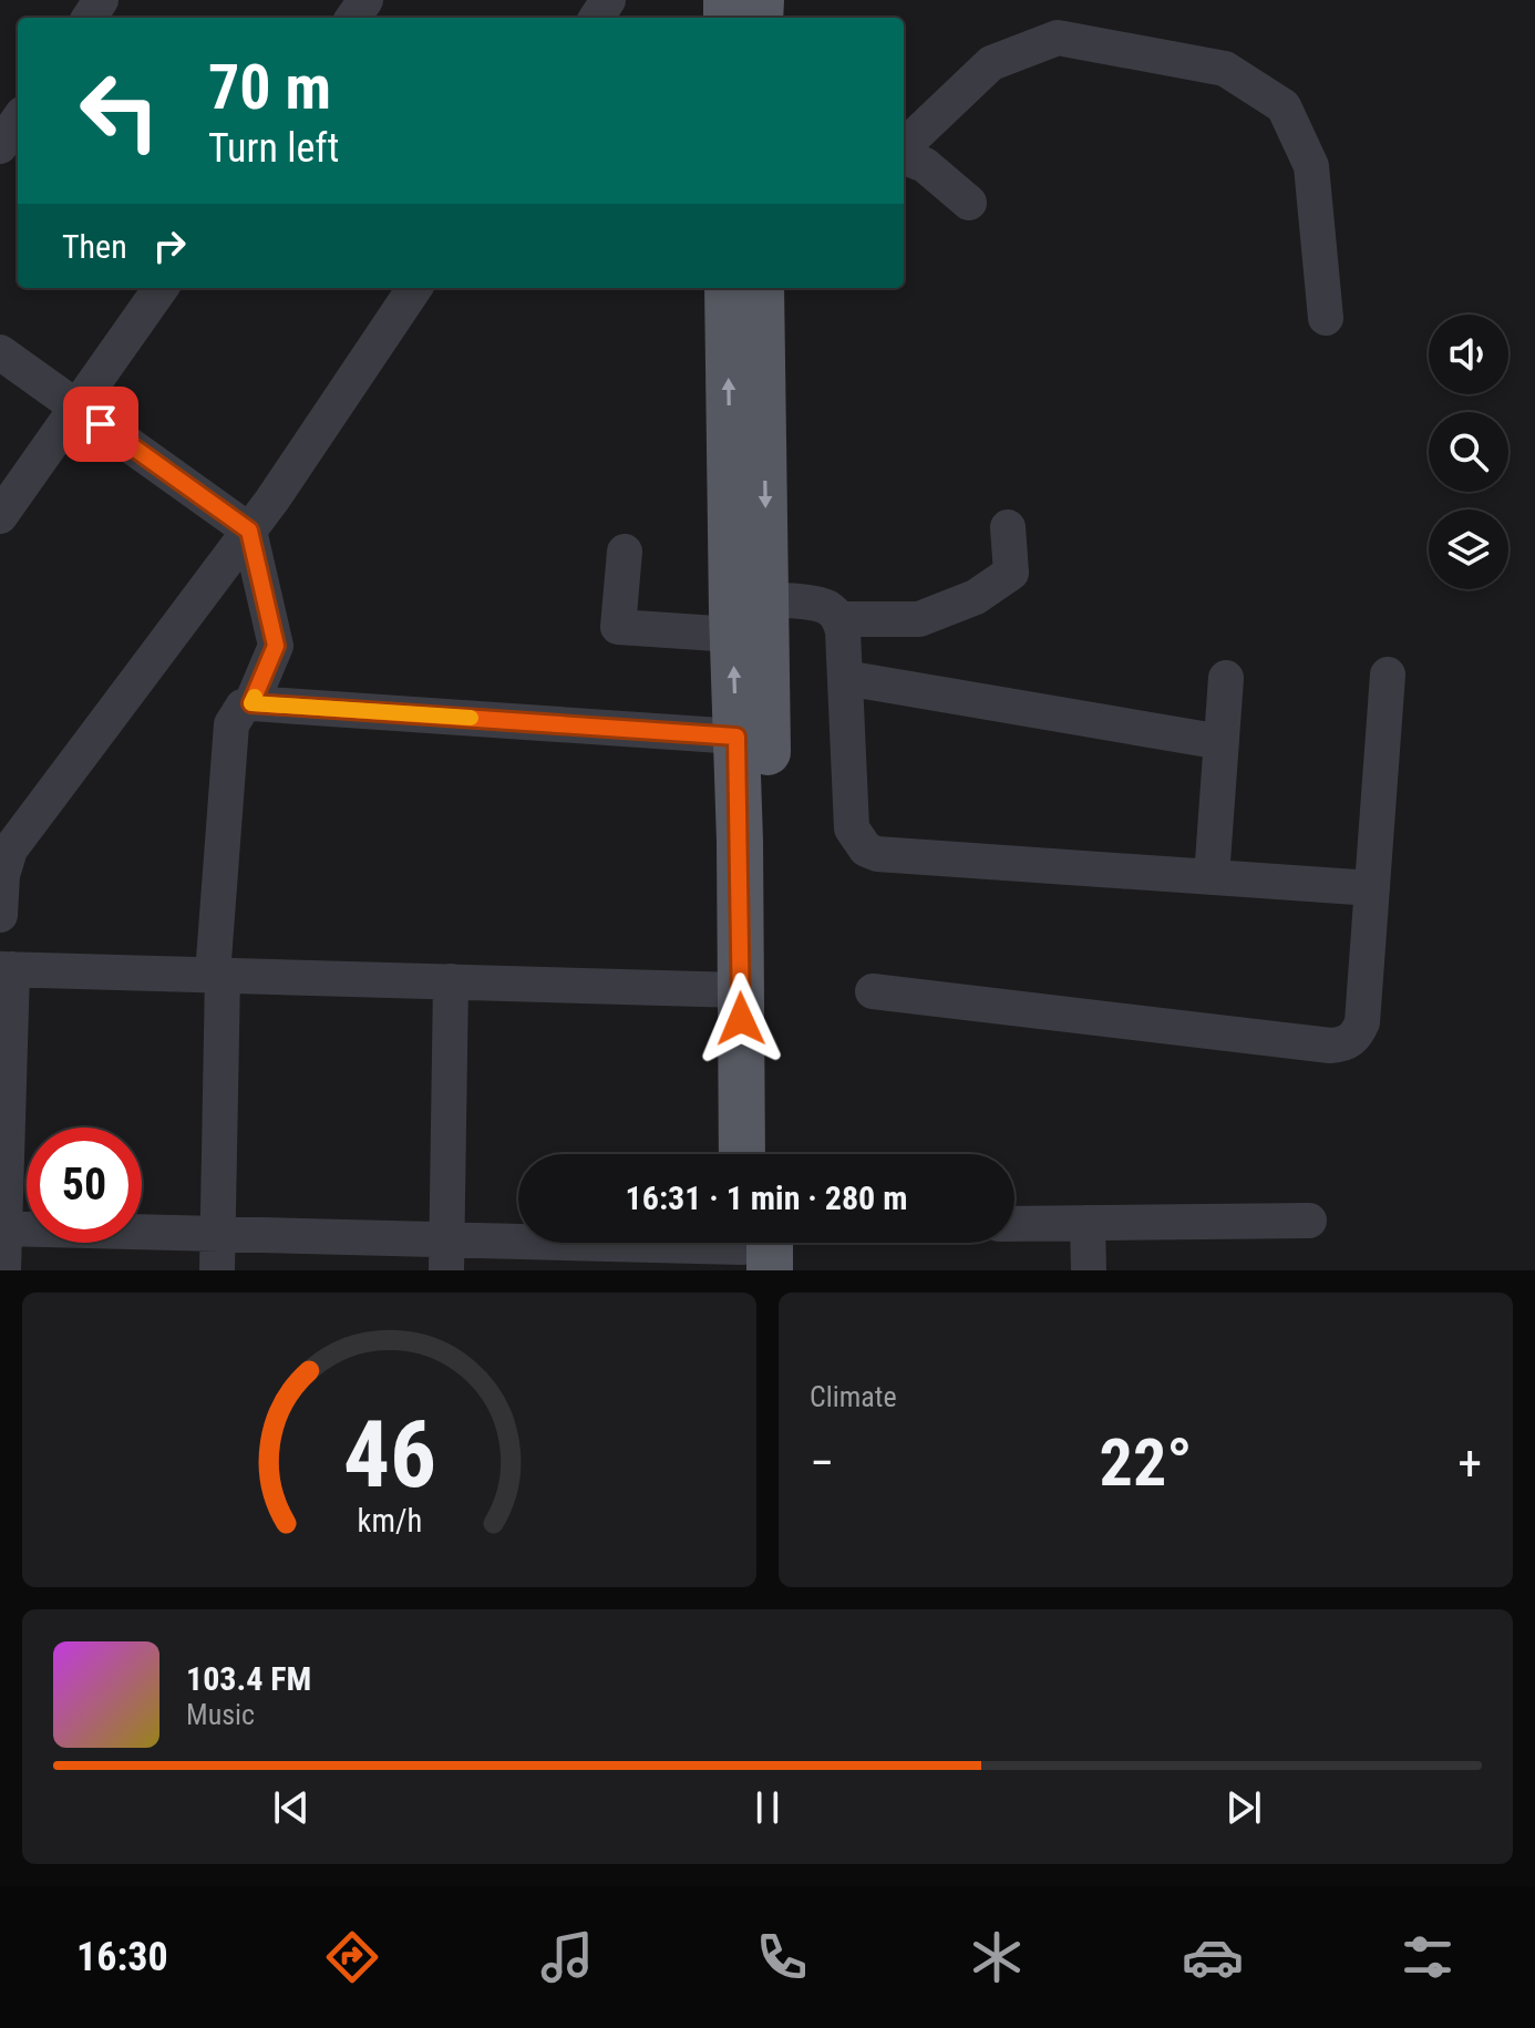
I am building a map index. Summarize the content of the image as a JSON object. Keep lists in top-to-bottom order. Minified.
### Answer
{"page":{"turn":["70 m","Turn left"],"then":"Then","limit":"50","trip":"16:31 · 1 min · 280 m","tile":"Climate","heat":["−","22°","+"],"song":["103.4 FM","Music"],"tabs":"16:30","gauge":["46","km/h"]}}
